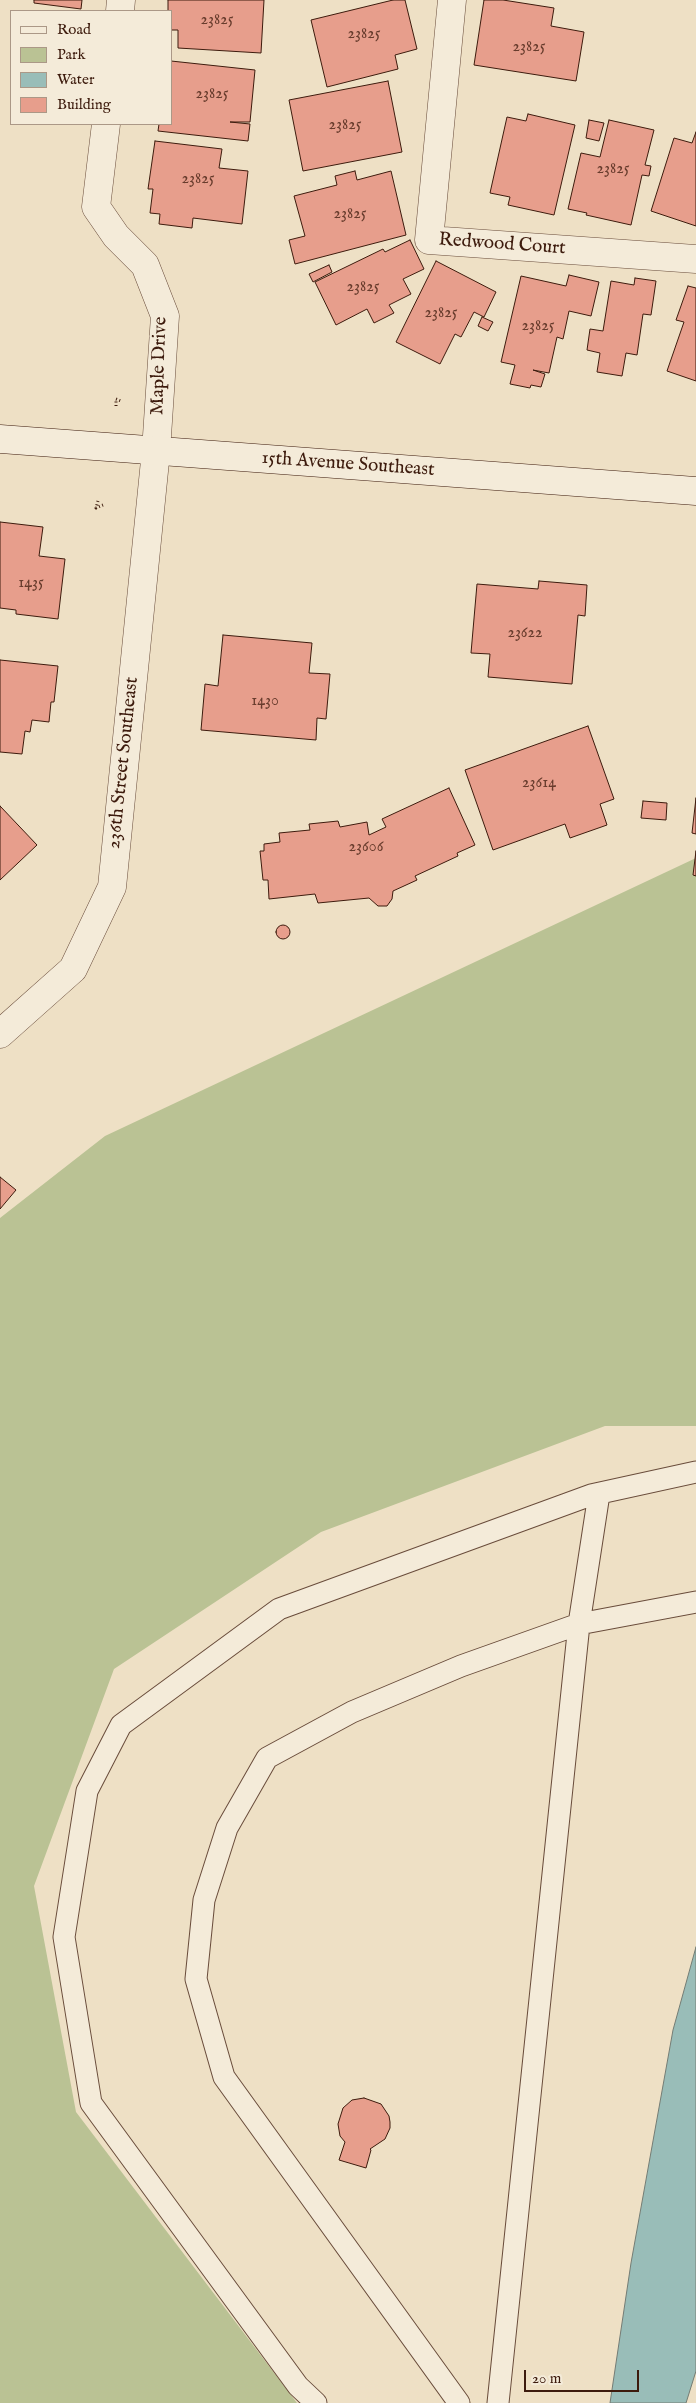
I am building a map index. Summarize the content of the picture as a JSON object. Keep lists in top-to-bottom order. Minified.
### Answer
{"streets":{"street":["Redwood Court","Maple Drive","15th Avenue Southeast","236th Street Southeast"]},"crossings":[["Maple Drive","15th Avenue Southeast"],["Maple Drive","236th Street Southeast"],["15th Avenue Southeast","236th Street Southeast"]],"house_numbers":["23825","23825","23825","23825","23825","23825","23825","23825","23825","23825","23825","1435","23622","1430","23614","23606"],"legend":["Road","Park","Water","Building"],"scale_bar":"20 m"}
